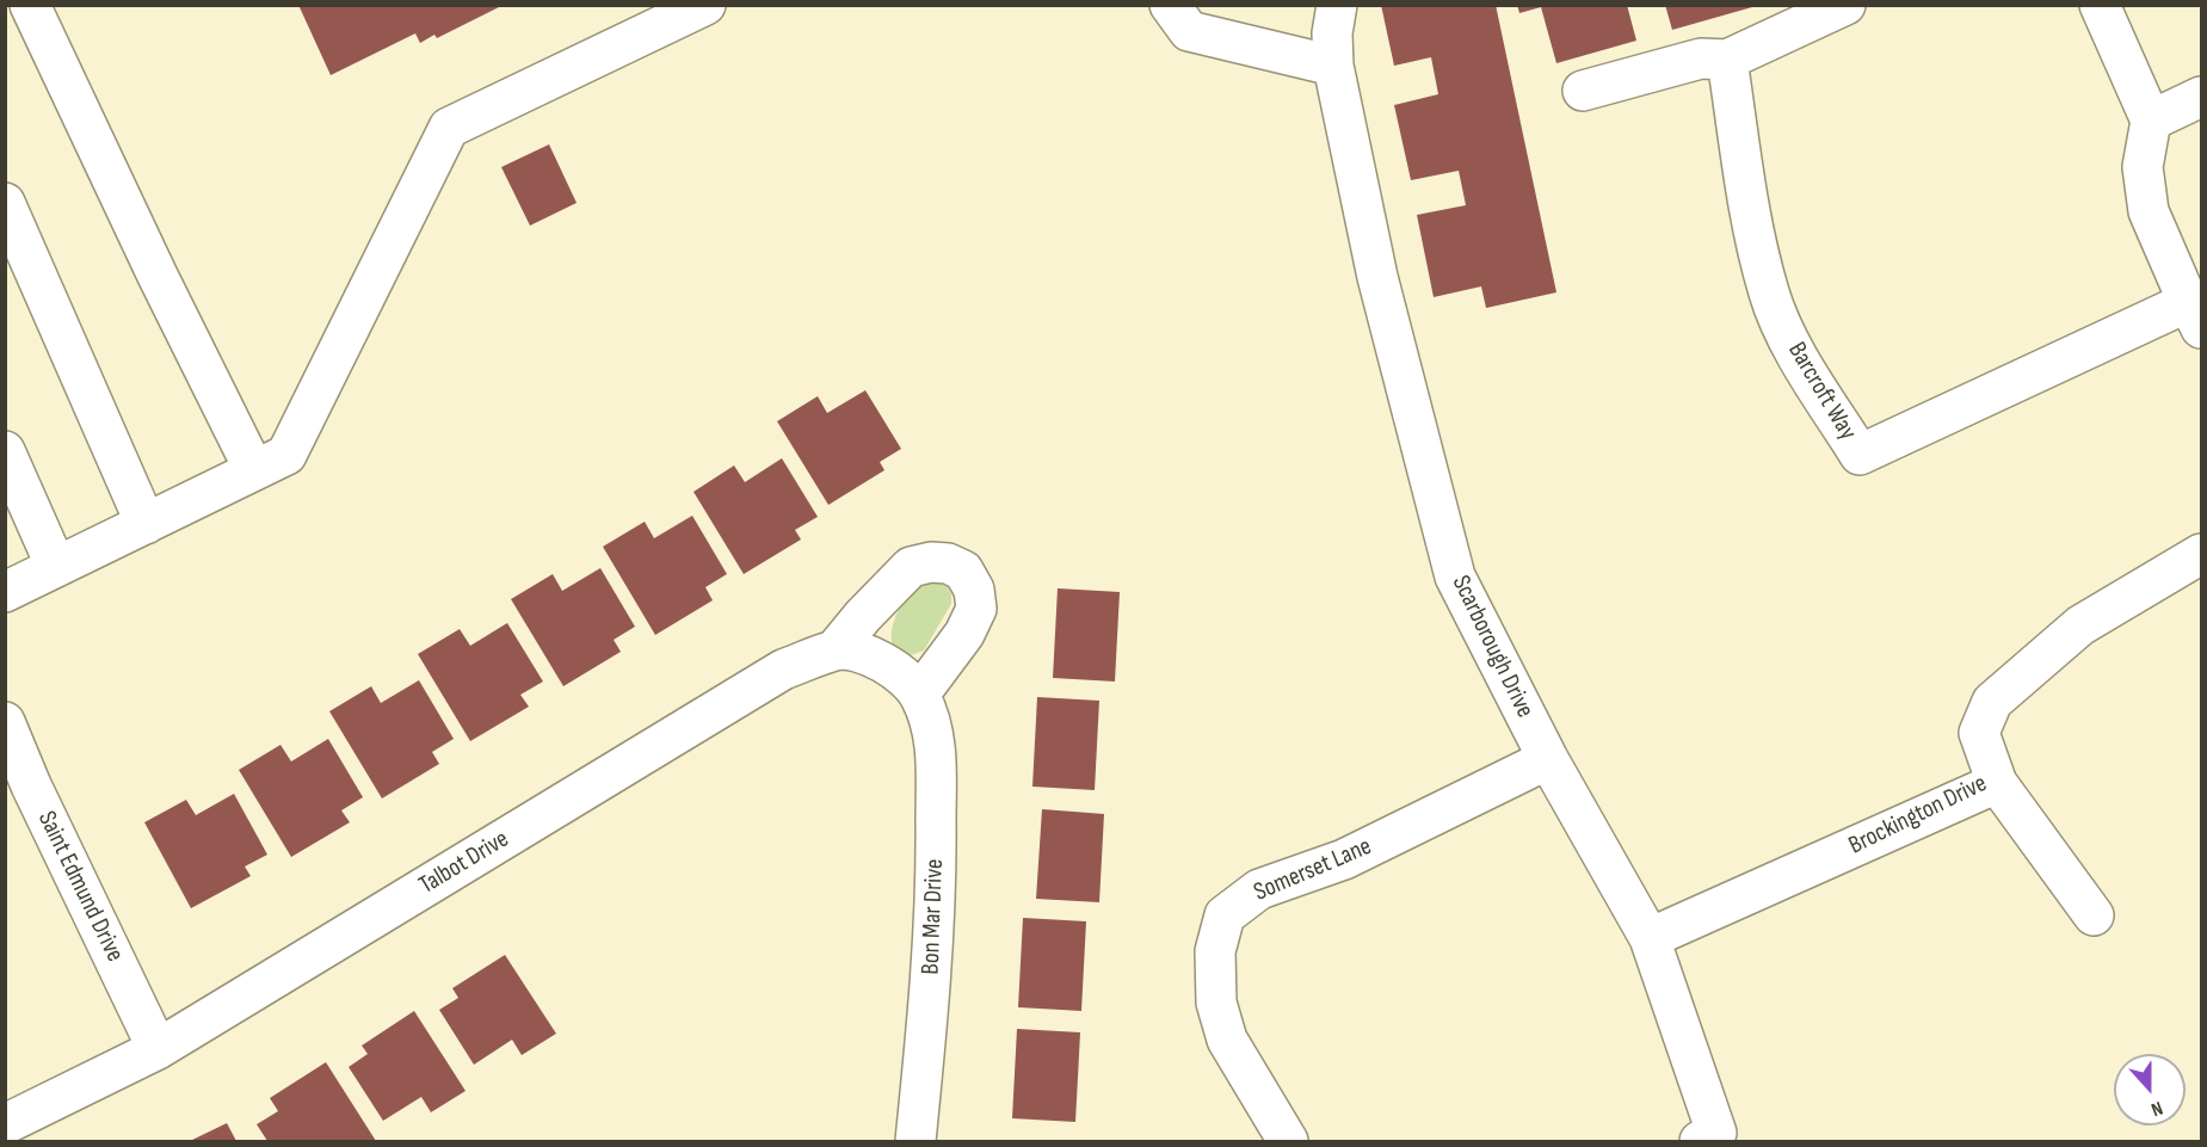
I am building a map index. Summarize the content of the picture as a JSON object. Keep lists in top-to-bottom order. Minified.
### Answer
{"streets":{"street":["Barcroft Way","Scarborough Drive","Brockington Drive","Talbot Drive","Somerset Lane","Saint Edmund Drive","Bon Mar Drive"]},"crossings":[["Scarborough Drive","Brockington Drive"],["Scarborough Drive","Somerset Lane"],["Talbot Drive","Saint Edmund Drive"]],"north":"bottom"}
